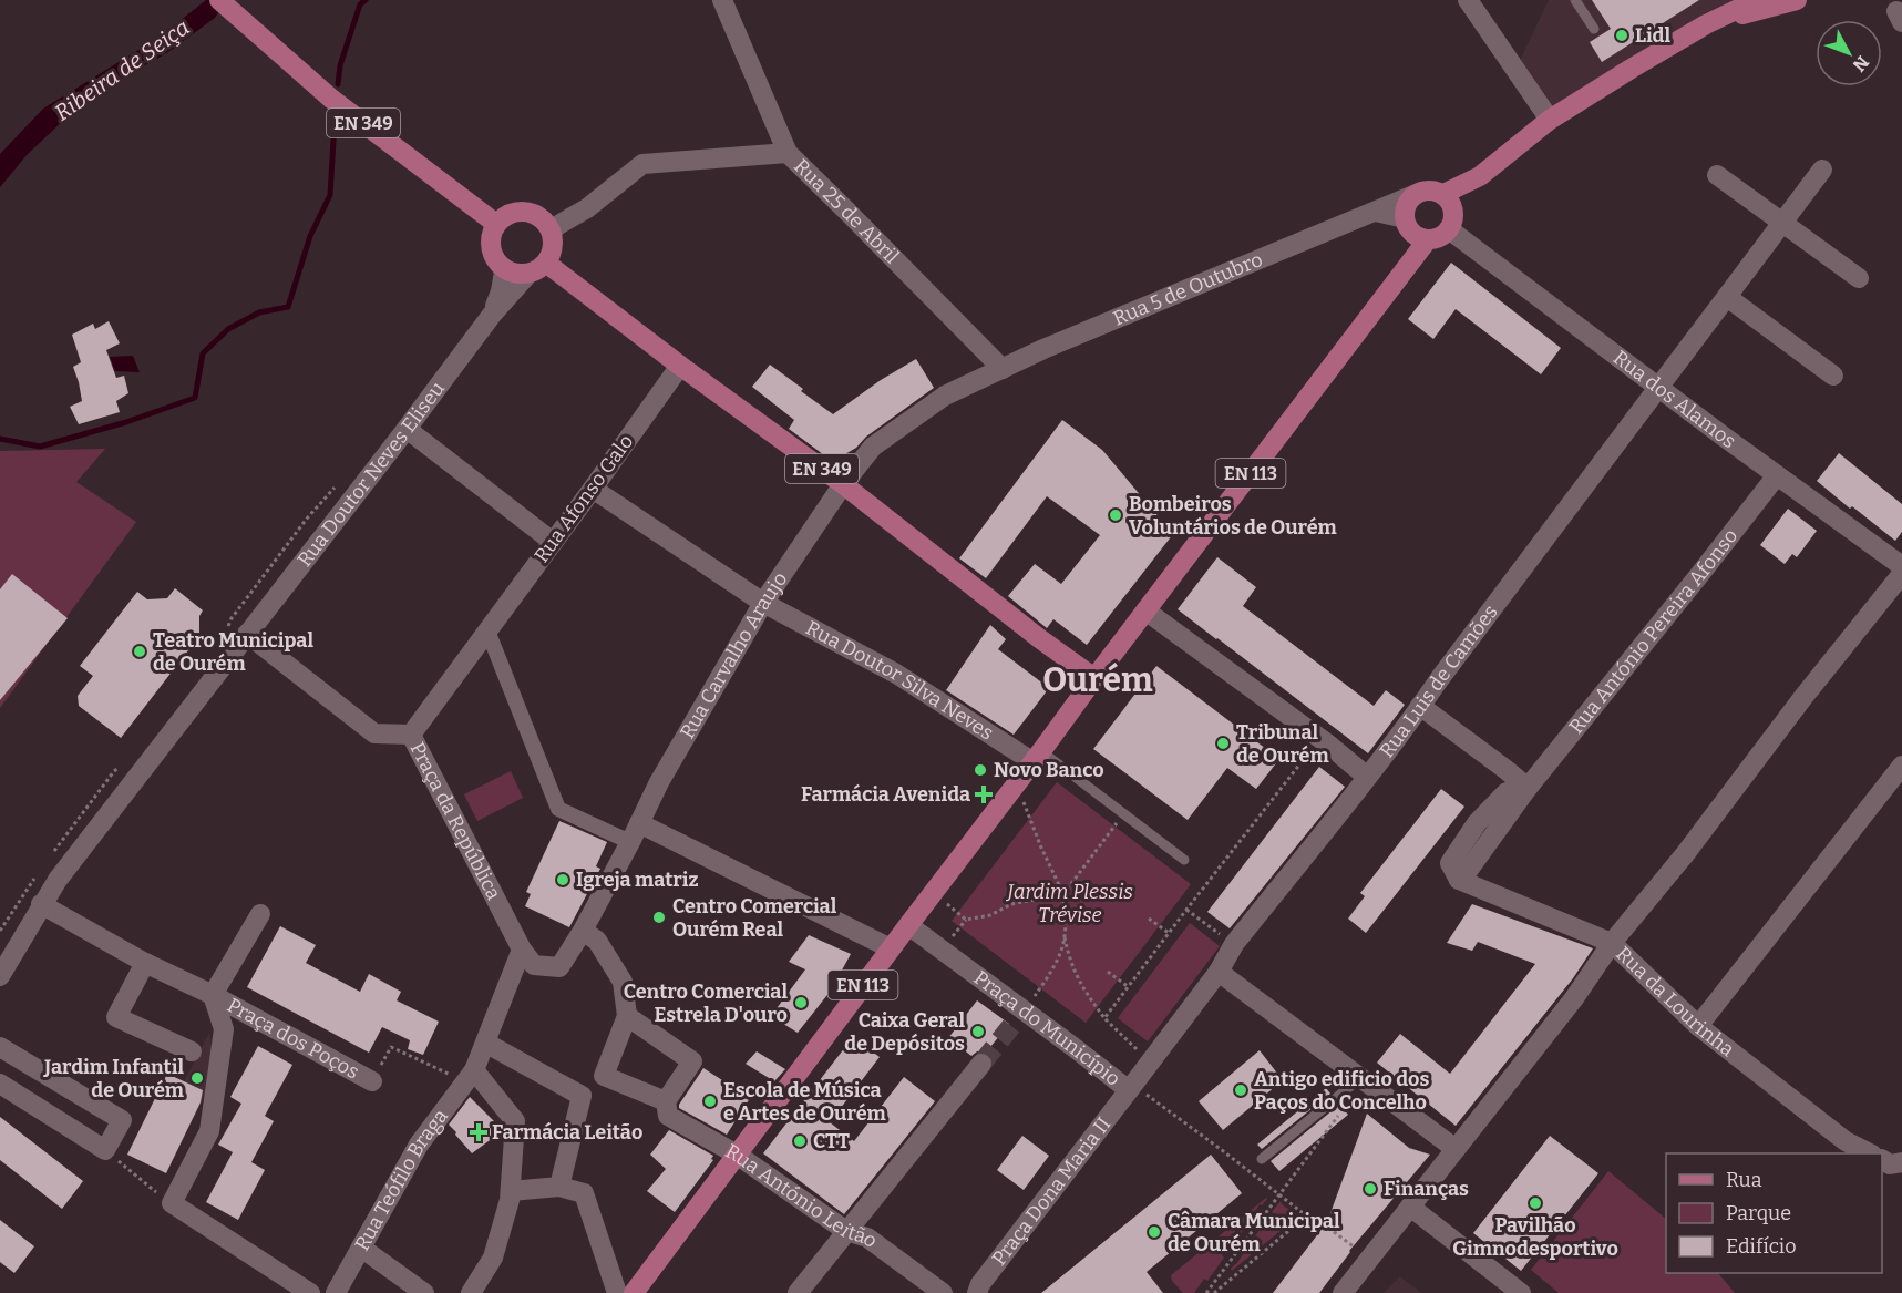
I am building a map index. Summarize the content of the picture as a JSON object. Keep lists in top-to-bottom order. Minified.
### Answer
{"streets":{"main road":["EN 349","EN 113"],"street":["Rua 25 de Abril","Rua 5 de Outubro","Rua dos Alamos","Rua Doutor Neves Eliseu","Rua Afonso Galo","Rua António Pereira Afonso","Rua Carvalho Araujo","Rua Doutor Silva Neves","Rua Luis de Camões","Praça da República","Rua da Lourinha","Praça do Município","Praça dos Poços","Rua Teófilo Braga","Praça Dona Maria II","Rua António Leitão"]},"crossings":[["EN 349","Rua 25 de Abril"],["EN 349","EN 113"],["EN 349","Rua Doutor Neves Eliseu"],["EN 349","Rua Afonso Galo"],["EN 349","Rua Carvalho Araujo"],["Rua 25 de Abril","Rua 5 de Outubro"],["Rua 25 de Abril","Rua Doutor Neves Eliseu"],["Rua 25 de Abril","Rua Carvalho Araujo"],["Rua 5 de Outubro","Rua dos Alamos"],["Rua 5 de Outubro","EN 113"],["Rua 5 de Outubro","Rua Carvalho Araujo"],["Rua dos Alamos","EN 113"],["Rua dos Alamos","Rua António Pereira Afonso"],["Rua dos Alamos","Rua Luis de Camões"],["EN 113","Rua Doutor Silva Neves"],["EN 113","Praça do Município"],["EN 113","Rua António Leitão"],["Rua Doutor Neves Eliseu","Praça dos Poços"],["Rua Afonso Galo","Rua Doutor Silva Neves"],["Rua Afonso Galo","Praça da República"],["Rua António Pereira Afonso","Rua da Lourinha"],["Rua Carvalho Araujo","Rua Doutor Silva Neves"],["Rua Carvalho Araujo","Praça da República"],["Rua Carvalho Araujo","Rua Teófilo Braga"],["Rua Luis de Camões","Praça do Município"],["Praça da República","Rua Teófilo Braga"],["Praça do Município","Praça Dona Maria II"]],"districts":["Ourém"],"water":["Ribeira de Seiça"],"parks":["Jardim Plessis Trévise"],"places":{"other":["Lidl","Bombeiros Voluntários de Ourém","Teatro Municipal de Ourém","Tribunal de Ourém","Novo Banco","Igreja matriz","Centro Comercial Ourém Real","Centro Comercial Estrela D'ouro","Caixa Geral de Depósitos","Jardim Infantil de Ourém","Antigo edificio dos Paços do Concelho","Escola de Música e Artes de Ourém","CTT","Finanças","Pavilhão Gimnodesportivo","Câmara Municipal de Ourém"],"health":["Farmácia Avenida","Farmácia Leitão"]},"legend":["Rua","Parque","Edifício"],"north":"bottom right"}
